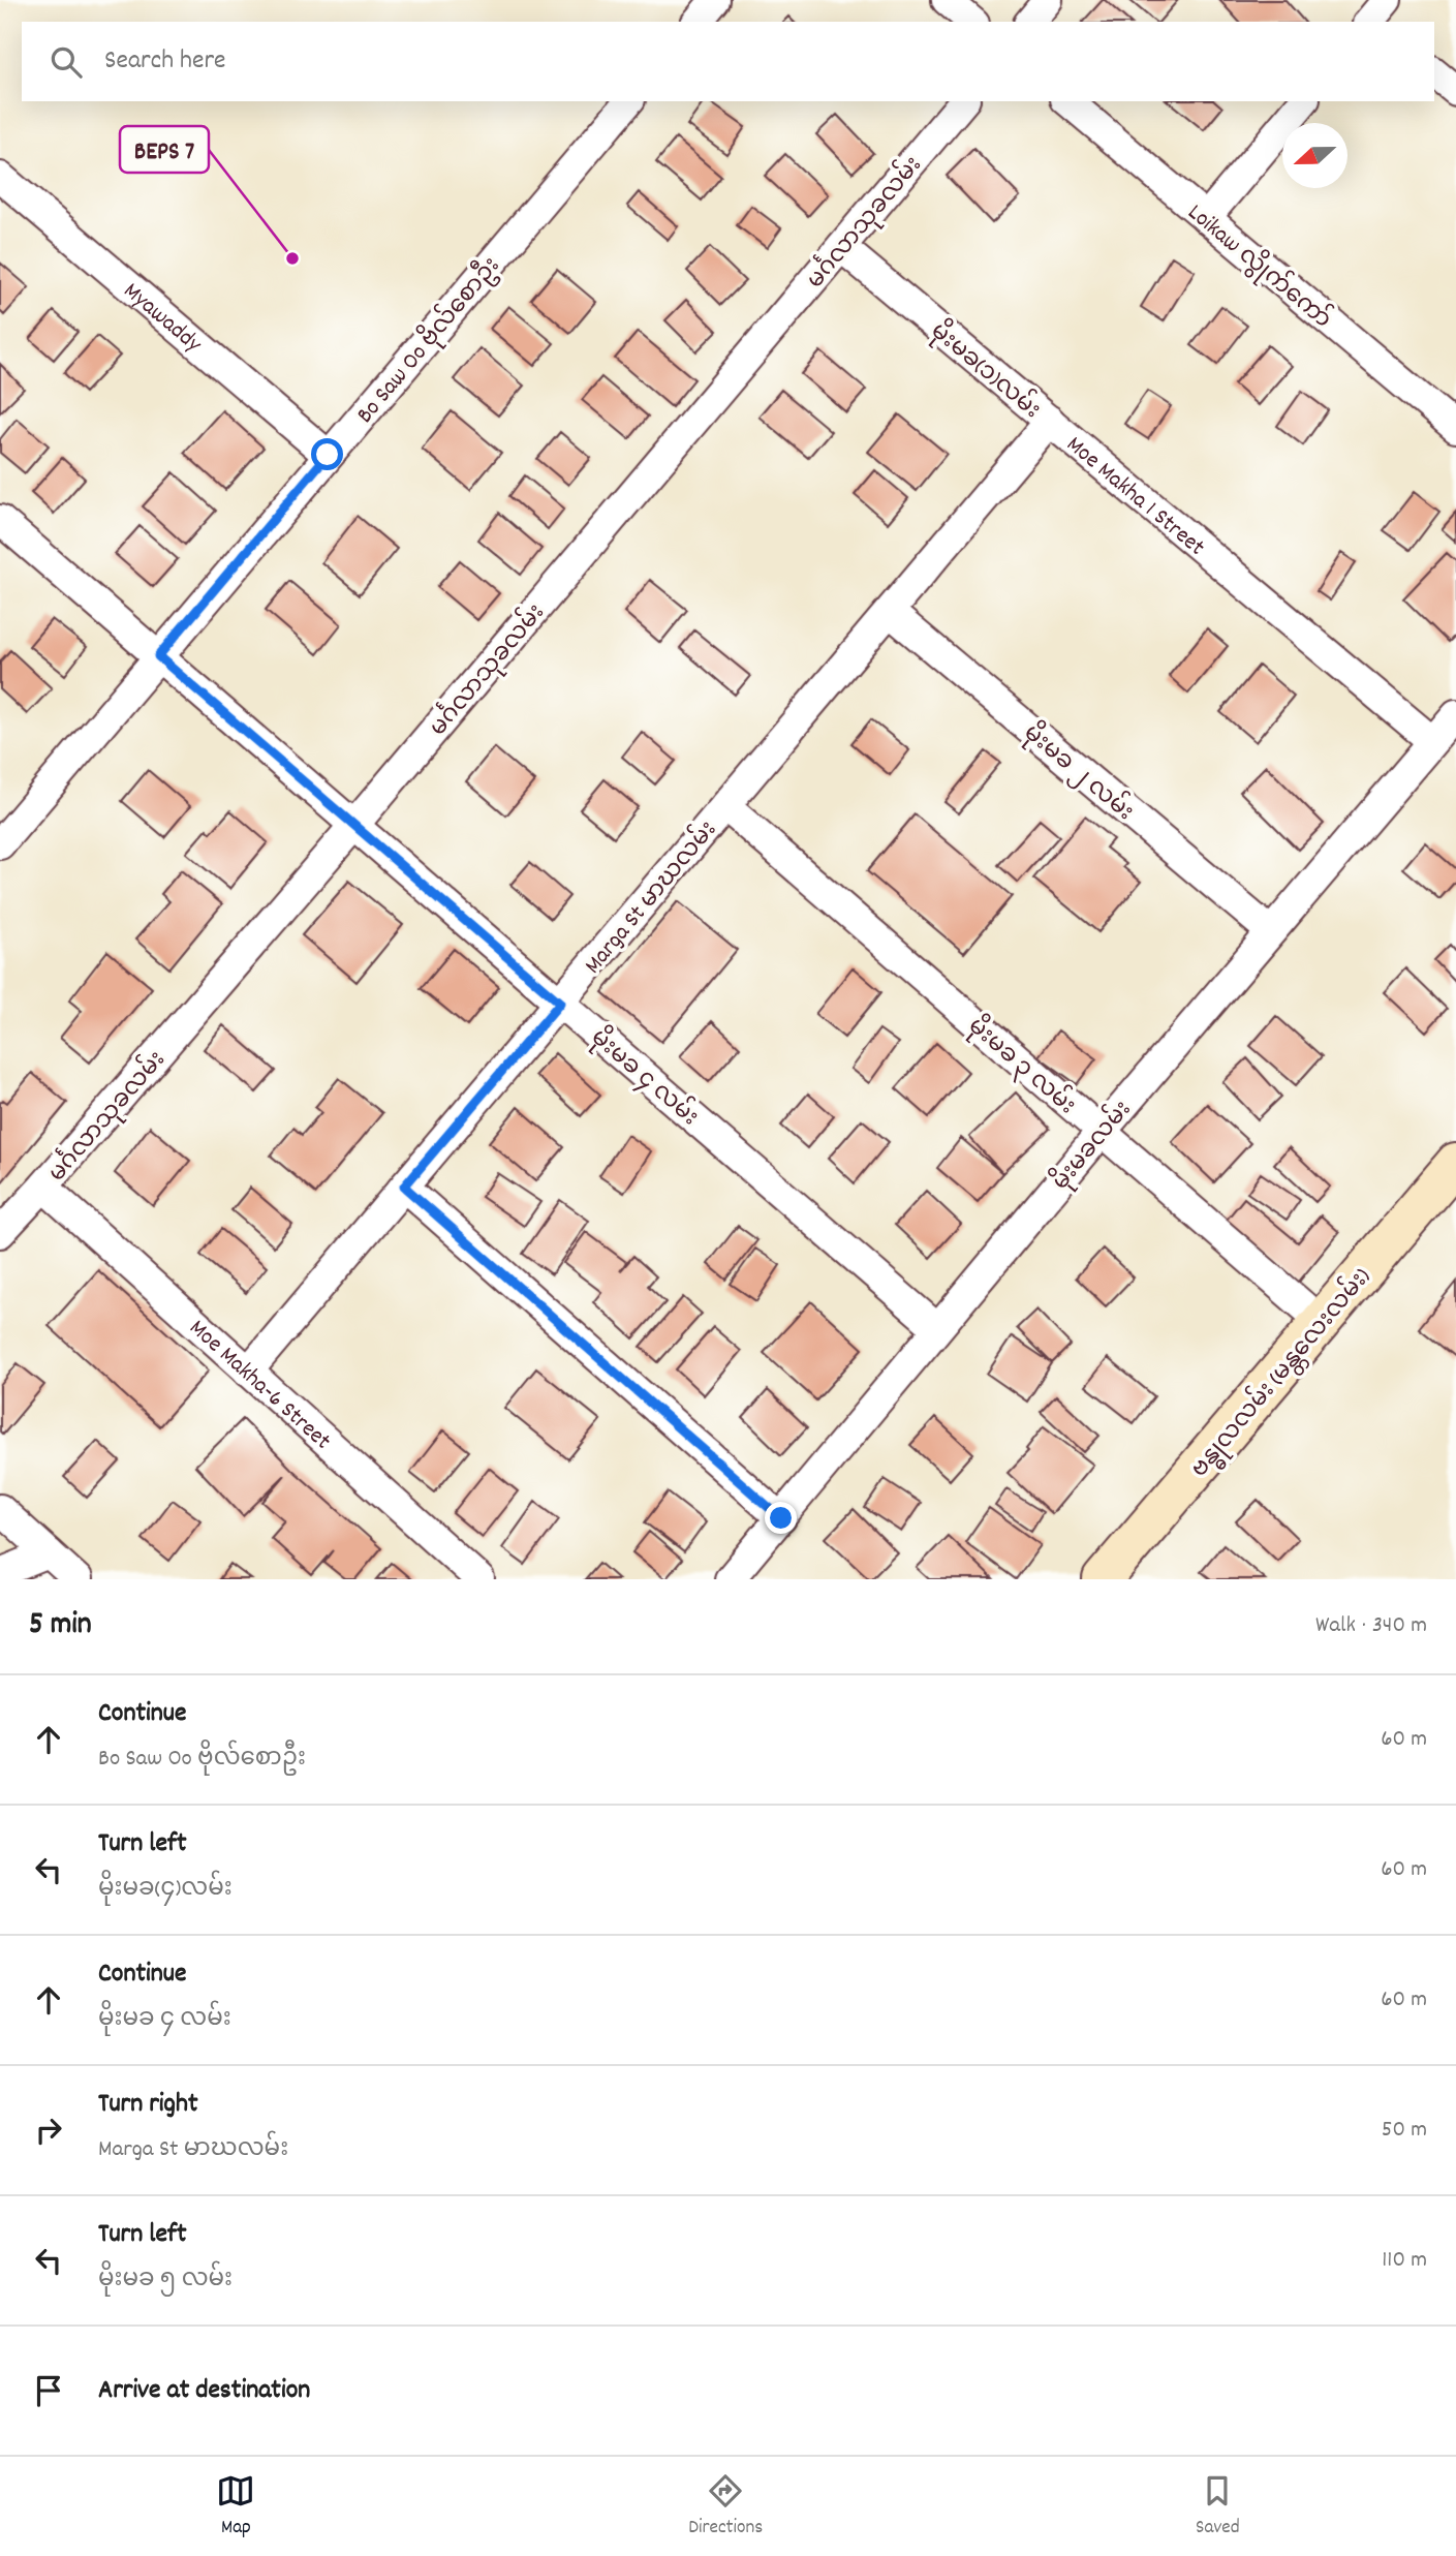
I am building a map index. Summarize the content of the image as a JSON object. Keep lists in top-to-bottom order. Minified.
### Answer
{"streets":{"street":["မင်္ဂလာသုခလမ်း","Loikaw လွိုက်ကော်","Myawaddy","Bo Saw Oo ဗိုလ်စောဦး","မိုးမခ(၁)လမ်း","Moe Makha 1 Street","မိုးမခ ၂ လမ်း","Marga St မာဃလမ်း","မိုးမခ ၃ လမ်း","မိုးမခ ၄ လမ်း","မိုးမခလမ်း","ဗန္ဓုလလမ်း (မန္တလေးလမ်း)","Moe Makha-6 Street"]},"crossings":[["မင်္ဂလာသုခလမ်း","မိုးမခ(၁)လမ်း"],["မင်္ဂလာသုခလမ်း","Moe Makha 1 Street"],["မင်္ဂလာသုခလမ်း","မိုးမခ ၄ လမ်း"],["မင်္ဂလာသုခလမ်း","Moe Makha-6 Street"],["Myawaddy","Bo Saw Oo ဗိုလ်စောဦး"],["Bo Saw Oo ဗိုလ်စောဦး","မိုးမခ ၄ လမ်း"],["မိုးမခ(၁)လမ်း","Moe Makha 1 Street"],["မိုးမခ(၁)လမ်း","မိုးမခလမ်း"],["Moe Makha 1 Street","Marga St မာဃလမ်း"],["Moe Makha 1 Street","မိုးမခလမ်း"],["မိုးမခ ၂ လမ်း","Marga St မာဃလမ်း"],["မိုးမခ ၂ လမ်း","မိုးမခလမ်း"],["Marga St မာဃလမ်း","မိုးမခ ၃ လမ်း"],["Marga St မာဃလမ်း","မိုးမခ ၄ လမ်း"],["Marga St မာဃလမ်း","Moe Makha-6 Street"],["မိုးမခ ၃ လမ်း","မိုးမခလမ်း"],["မိုးမခ ၃ လမ်း","ဗန္ဓုလလမ်း (မန္တလေးလမ်း)"],["မိုးမခ ၄ လမ်း","မိုးမခလမ်း"]],"places":["BEPS 7"],"north":"left","page":{"search":"Search here","heading":["5 min","Walk · 340 m"],"list":[["Continue","Bo Saw Oo ဗိုလ်စောဦး","60 m"],["Turn left","မိုးမခ(၄)လမ်း","60 m"],["Continue","မိုးမခ ၄ လမ်း","60 m"],["Turn right","Marga St မာဃလမ်း","50 m"],["Turn left","မိုးမခ ၅ လမ်း","110 m"],"Arrive at destination"],"nav":["Map","Directions","Saved"]}}
